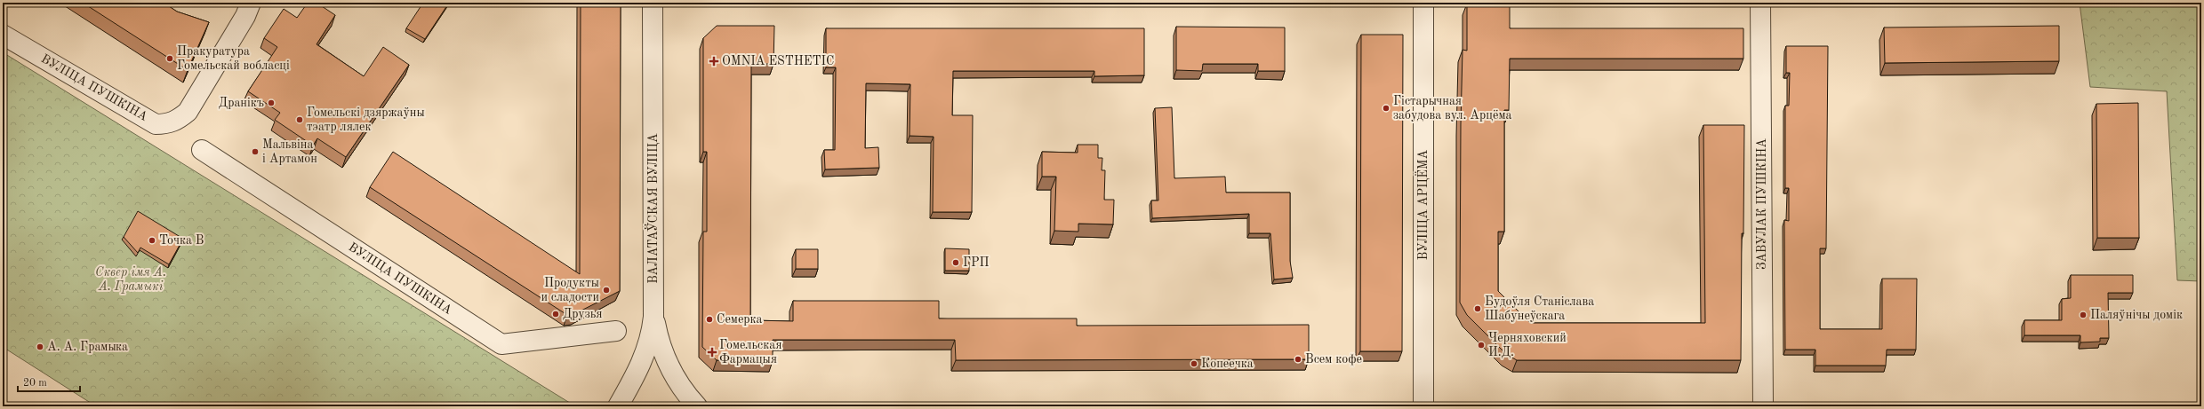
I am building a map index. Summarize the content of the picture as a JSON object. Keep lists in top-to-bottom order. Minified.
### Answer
{"streets":{"street":["ВУЛІЦА ПУШКІНА","ЗАВУЛАК ПУШКІНА","ВУЛІЦА АРЦЁМА","ВАЛАТАЎСКАЯ ВУЛІЦА"]},"parks":["Сквер імя А. А. Грамыкі"],"places":{"other":["Пракуратура Гомельскай вобласці","Дранікъ","Гістарычная забудова вул. Арцёма","Гомельскі дзяржаўны тэатр лялек","Мальвіна і Артамон","Точка В","ГРП","Продукты и сладости","Будоўля Станіслава Шабунеўскага","Друзья","Паляўнічы домік","Семерка","Черняховский И.Д.","А. А. Грамыка","Всем кофе","Копеечка"],"health":["OMNIA ESTHETIC","Гомельская Фармацыя"]},"scale_bar":"20 m"}
